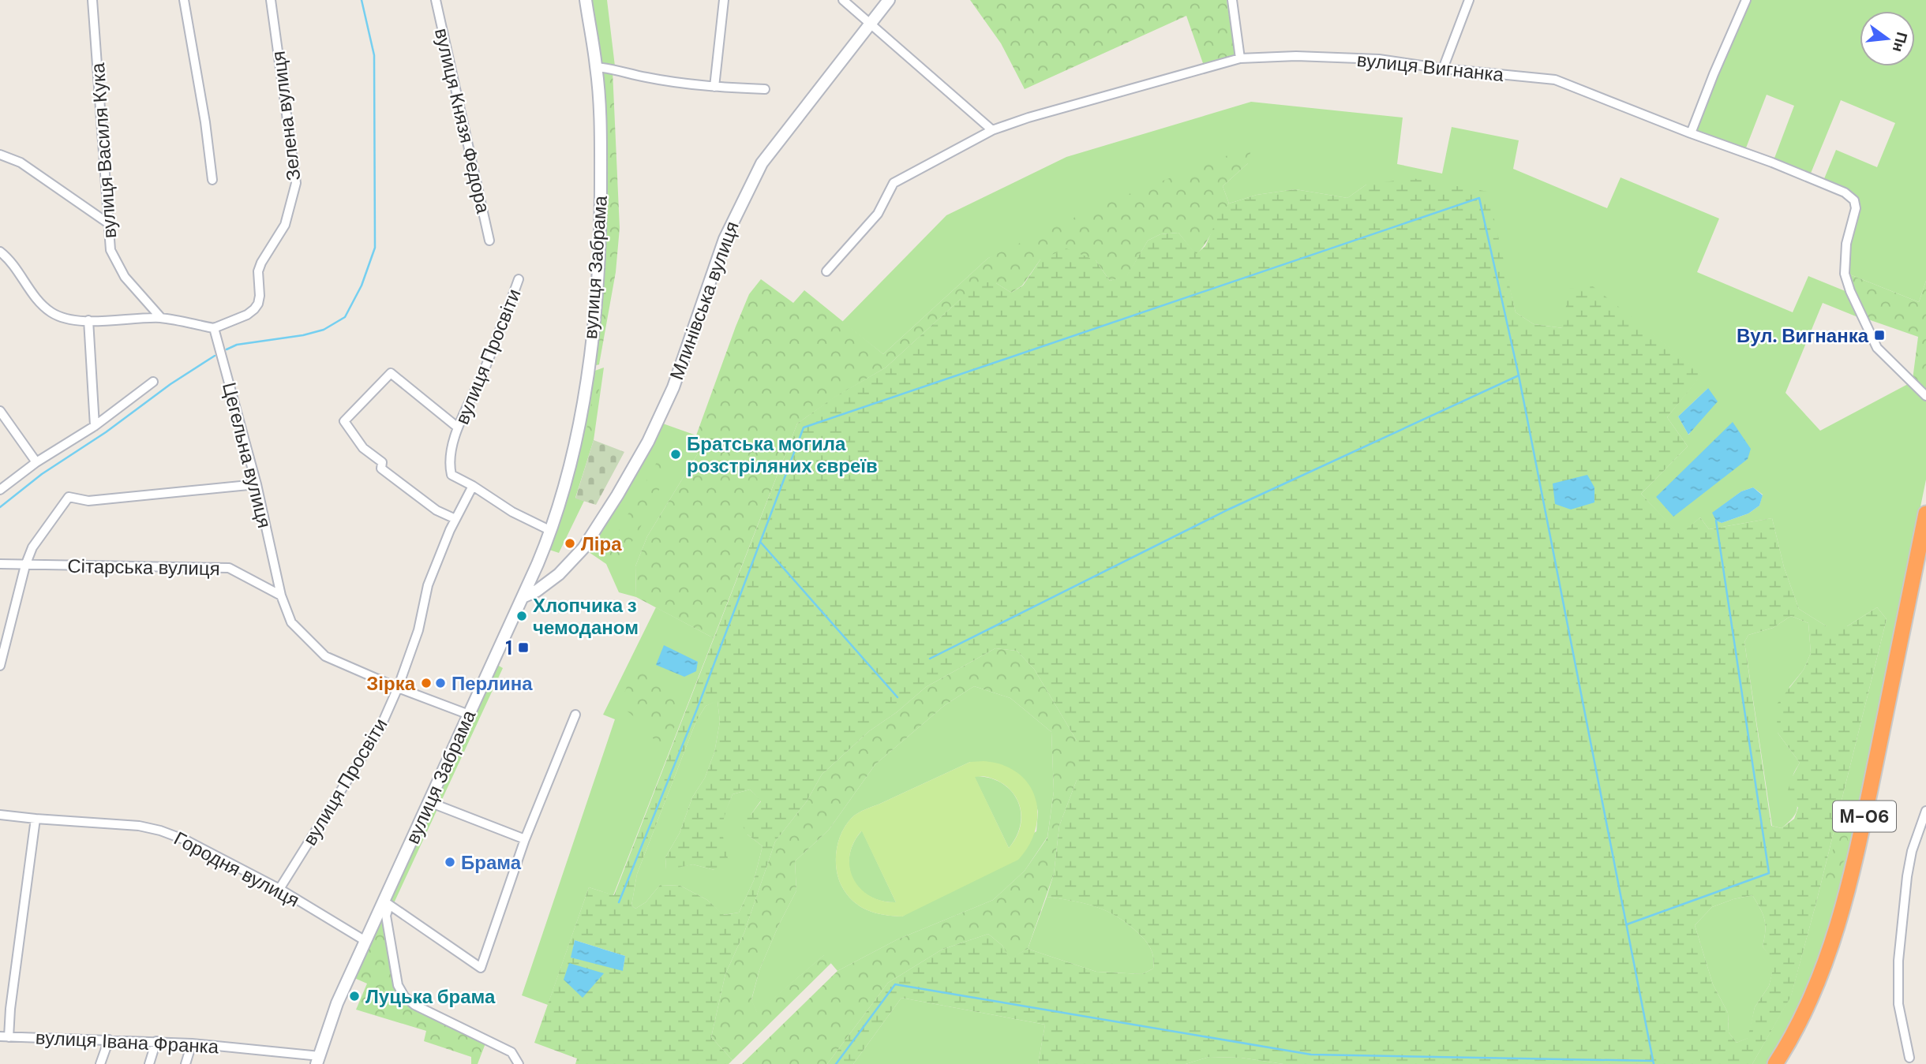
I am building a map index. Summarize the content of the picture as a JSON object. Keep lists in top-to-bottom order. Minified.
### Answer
{"streets":{"highway":["М-06"],"main road":["вулиця Забрама","Млинівська вулиця"],"street":["вулиця Вигнанка","Зелена вулиця","вулиця Князя Федора","вулиця Василя Кука","вулиця Просвіти","Цегельна вулиця","Сітарська вулиця","Городня вулиця","вулиця Івана Франка"]},"crossings":[["Зелена вулиця","Цегельна вулиця"],["вулиця Забрама","Млинівська вулиця"],["вулиця Забрама","вулиця Просвіти"],["вулиця Забрама","Цегельна вулиця"],["вулиця Забрама","Городня вулиця"],["вулиця Забрама","вулиця Івана Франка"],["вулиця Просвіти","Цегельна вулиця"],["вулиця Просвіти","Городня вулиця"],["Цегельна вулиця","Сітарська вулиця"]],"places":{"transit":["Вул. Вигнанка","1"],"other":["Братська могила розстріляних євреїв","Ліра","Хлопчика з чемоданом","Зірка","Перлина","Брама","Луцька брама"]},"north":"right"}
